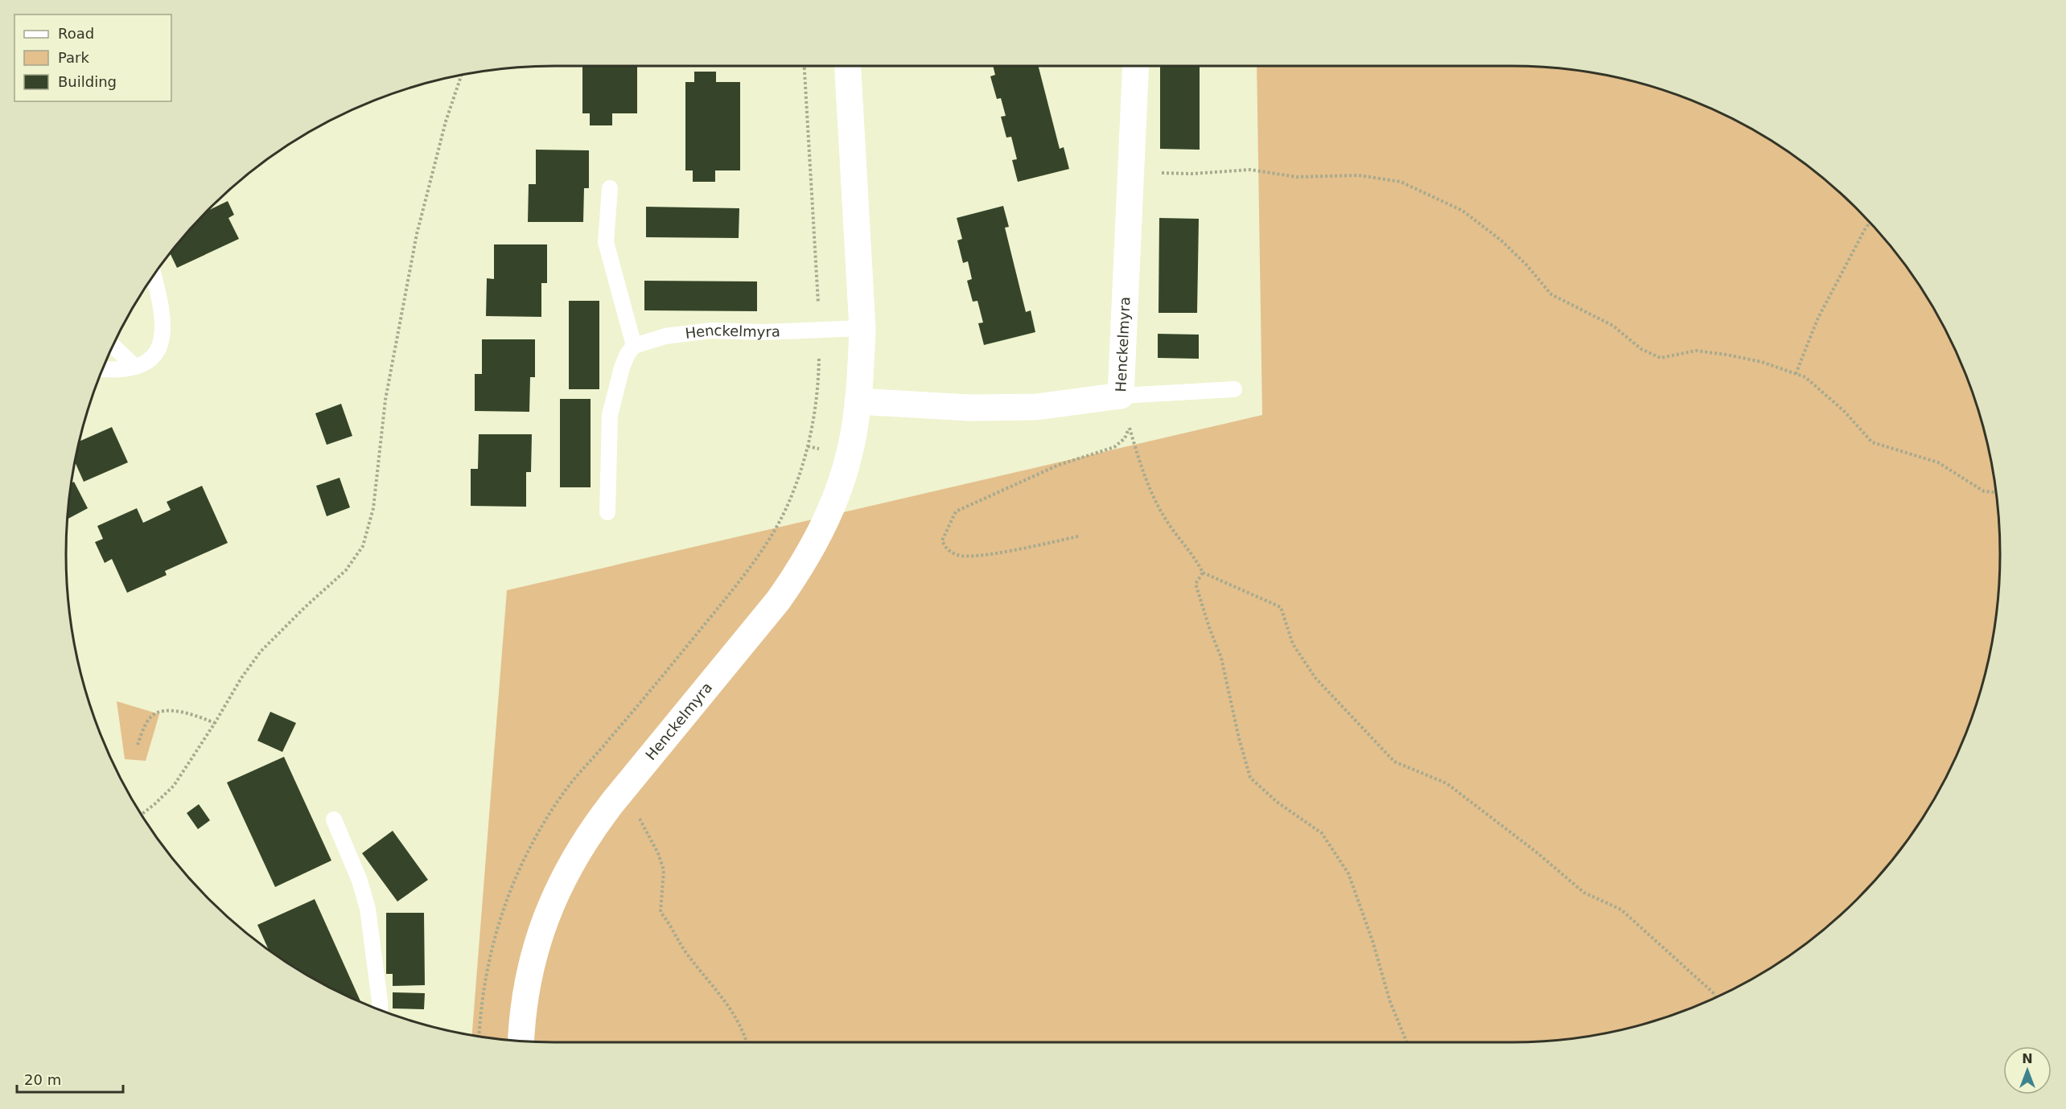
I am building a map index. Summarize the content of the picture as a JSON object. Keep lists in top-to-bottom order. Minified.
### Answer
{"streets":{"street":["Henckelmyra"]},"legend":["Road","Park","Building"],"scale_bar":"20 m","north":"top"}
